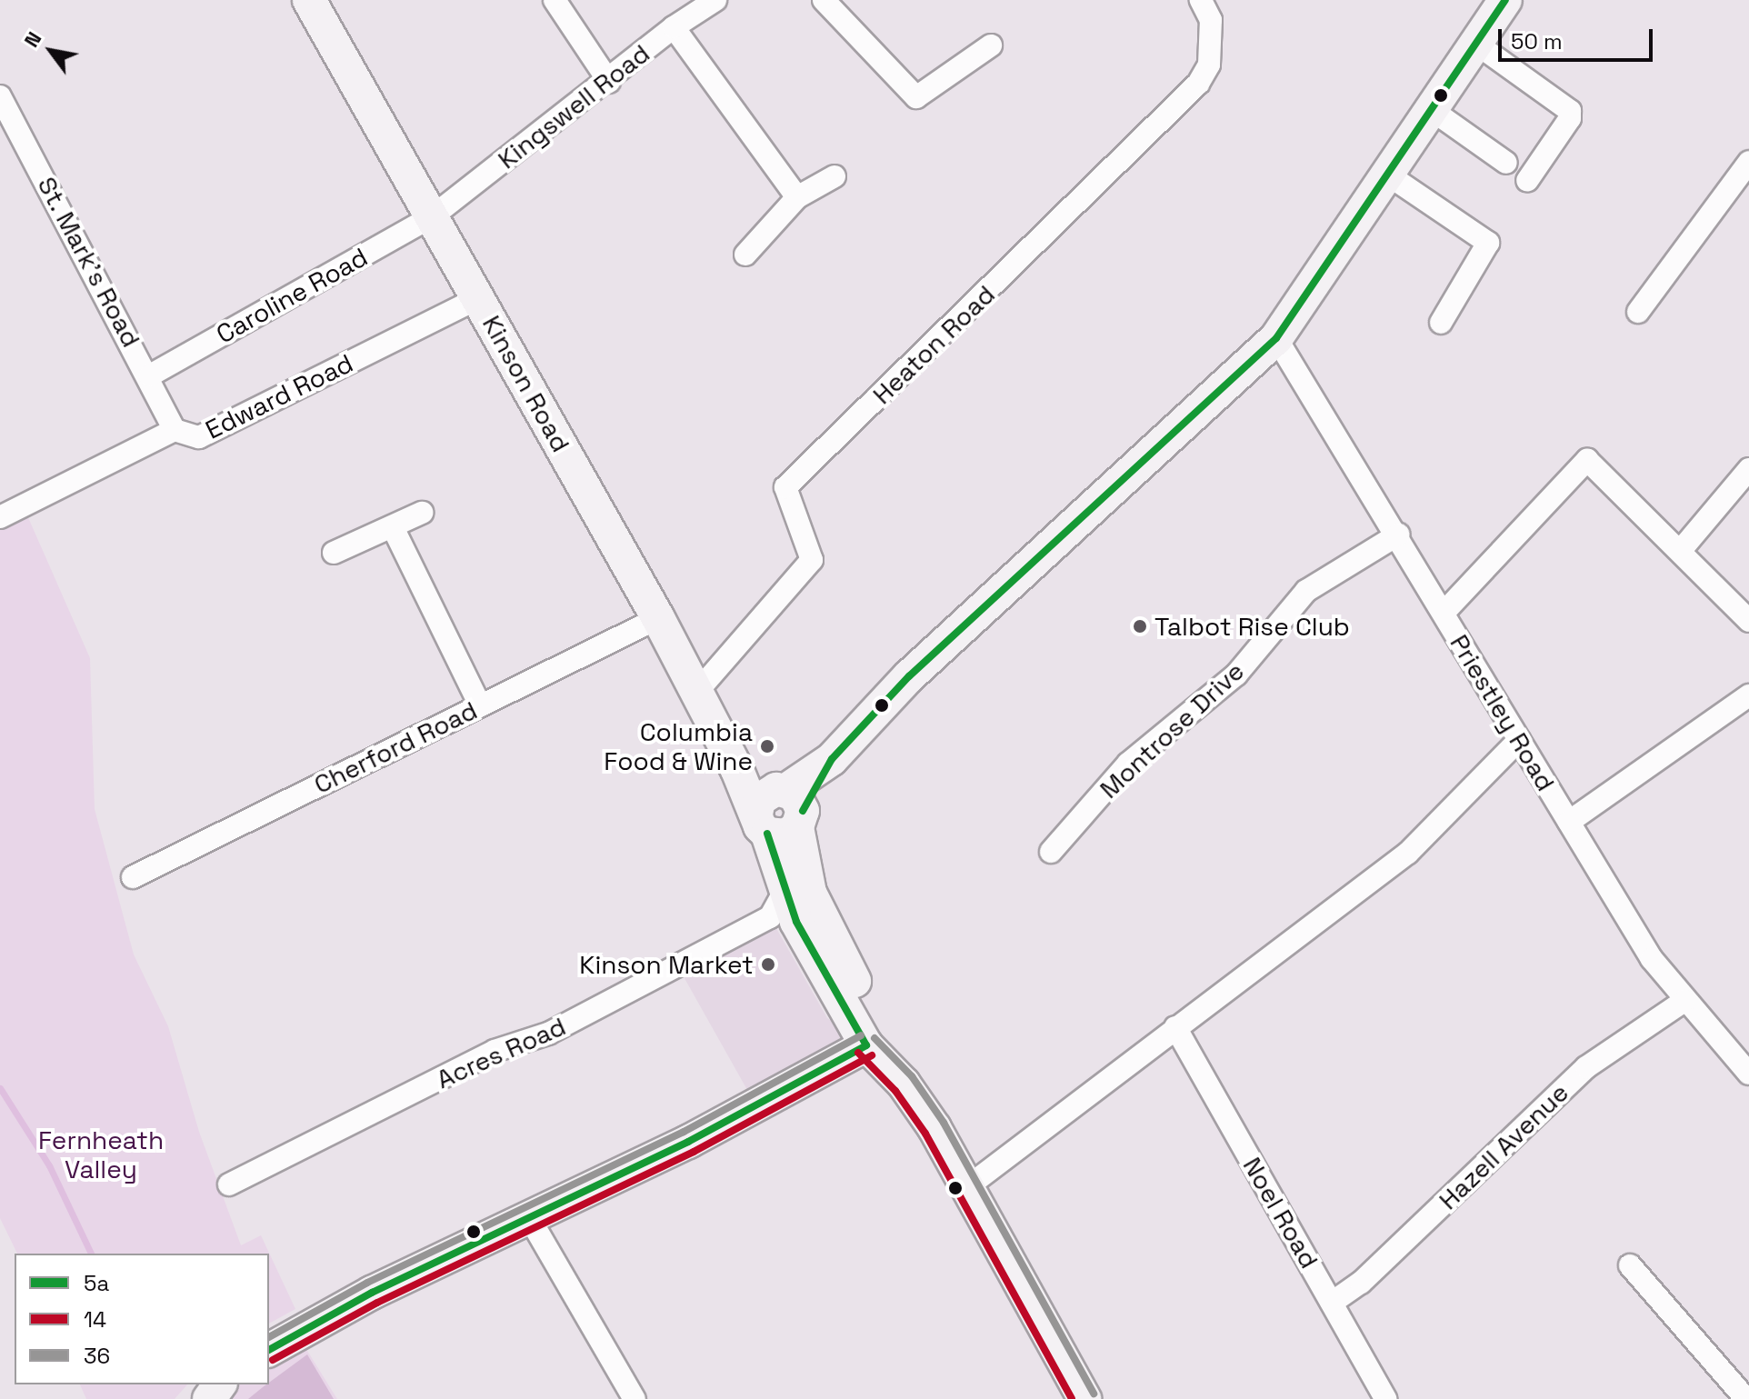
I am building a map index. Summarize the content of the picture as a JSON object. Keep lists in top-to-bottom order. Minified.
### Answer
{"streets":{"street":["Kingswell Road","St. Mark's Road","Caroline Road","Heaton Road","Kinson Road","Edward Road","Priestley Road","Montrose Drive","Cherford Road","Acres Road","Hazell Avenue","Noel Road"]},"crossings":[["Kingswell Road","Caroline Road"],["Kingswell Road","Kinson Road"],["St. Mark's Road","Caroline Road"],["St. Mark's Road","Edward Road"],["Caroline Road","Kinson Road"],["Heaton Road","Kinson Road"],["Kinson Road","Edward Road"],["Kinson Road","Cherford Road"],["Priestley Road","Montrose Drive"],["Priestley Road","Hazell Avenue"],["Hazell Avenue","Noel Road"]],"parks":["Fernheath Valley"],"places":["Talbot Rise Club","Columbia Food & Wine","Kinson Market"],"lines":["transit line 5a","transit line 36","transit line 14"],"legend":["5a","14","36"],"scale_bar":"50 m","north":"top left"}
